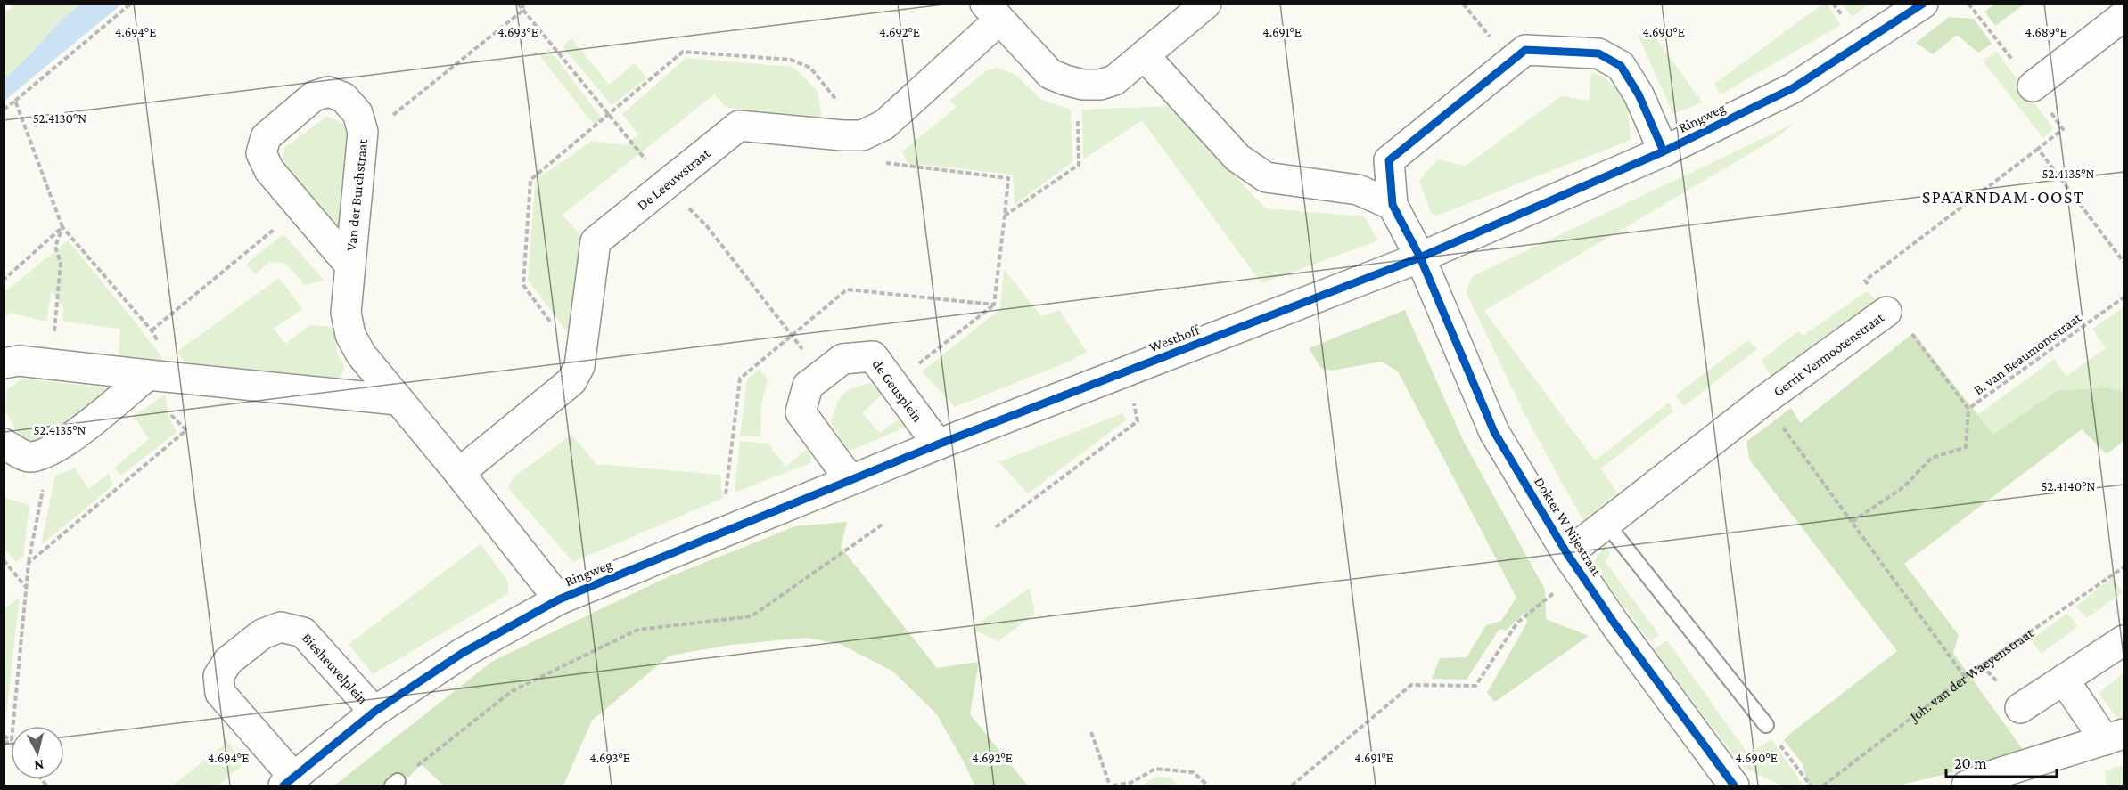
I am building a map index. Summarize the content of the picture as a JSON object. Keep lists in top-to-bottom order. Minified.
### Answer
{"streets":{"street":["Ringweg","De Leeuwstraat","Van der Burchstraat","Westhoff","Gerrit Vermootenstraat","de Geusplein","Dokter W Nijestraat","Biesheuvelplein"],"path":["B. van Beaumontstraat","Joh. van der Waeyenstraat"]},"crossings":[["Ringweg","Van der Burchstraat"],["Ringweg","Westhoff"],["Ringweg","de Geusplein"],["Ringweg","Dokter W Nijestraat"],["Ringweg","Biesheuvelplein"],["De Leeuwstraat","Van der Burchstraat"],["Westhoff","de Geusplein"],["Westhoff","Dokter W Nijestraat"],["Gerrit Vermootenstraat","B. van Beaumontstraat"],["Gerrit Vermootenstraat","Dokter W Nijestraat"]],"districts":["SPAARNDAM-OOST"],"scale_bar":"20 m","north":"bottom","coordinates":["4.694°E","4.693°E","4.692°E","4.691°E","4.690°E","4.689°E","52.4130°N","52.4135°N","52.4140°N"]}
